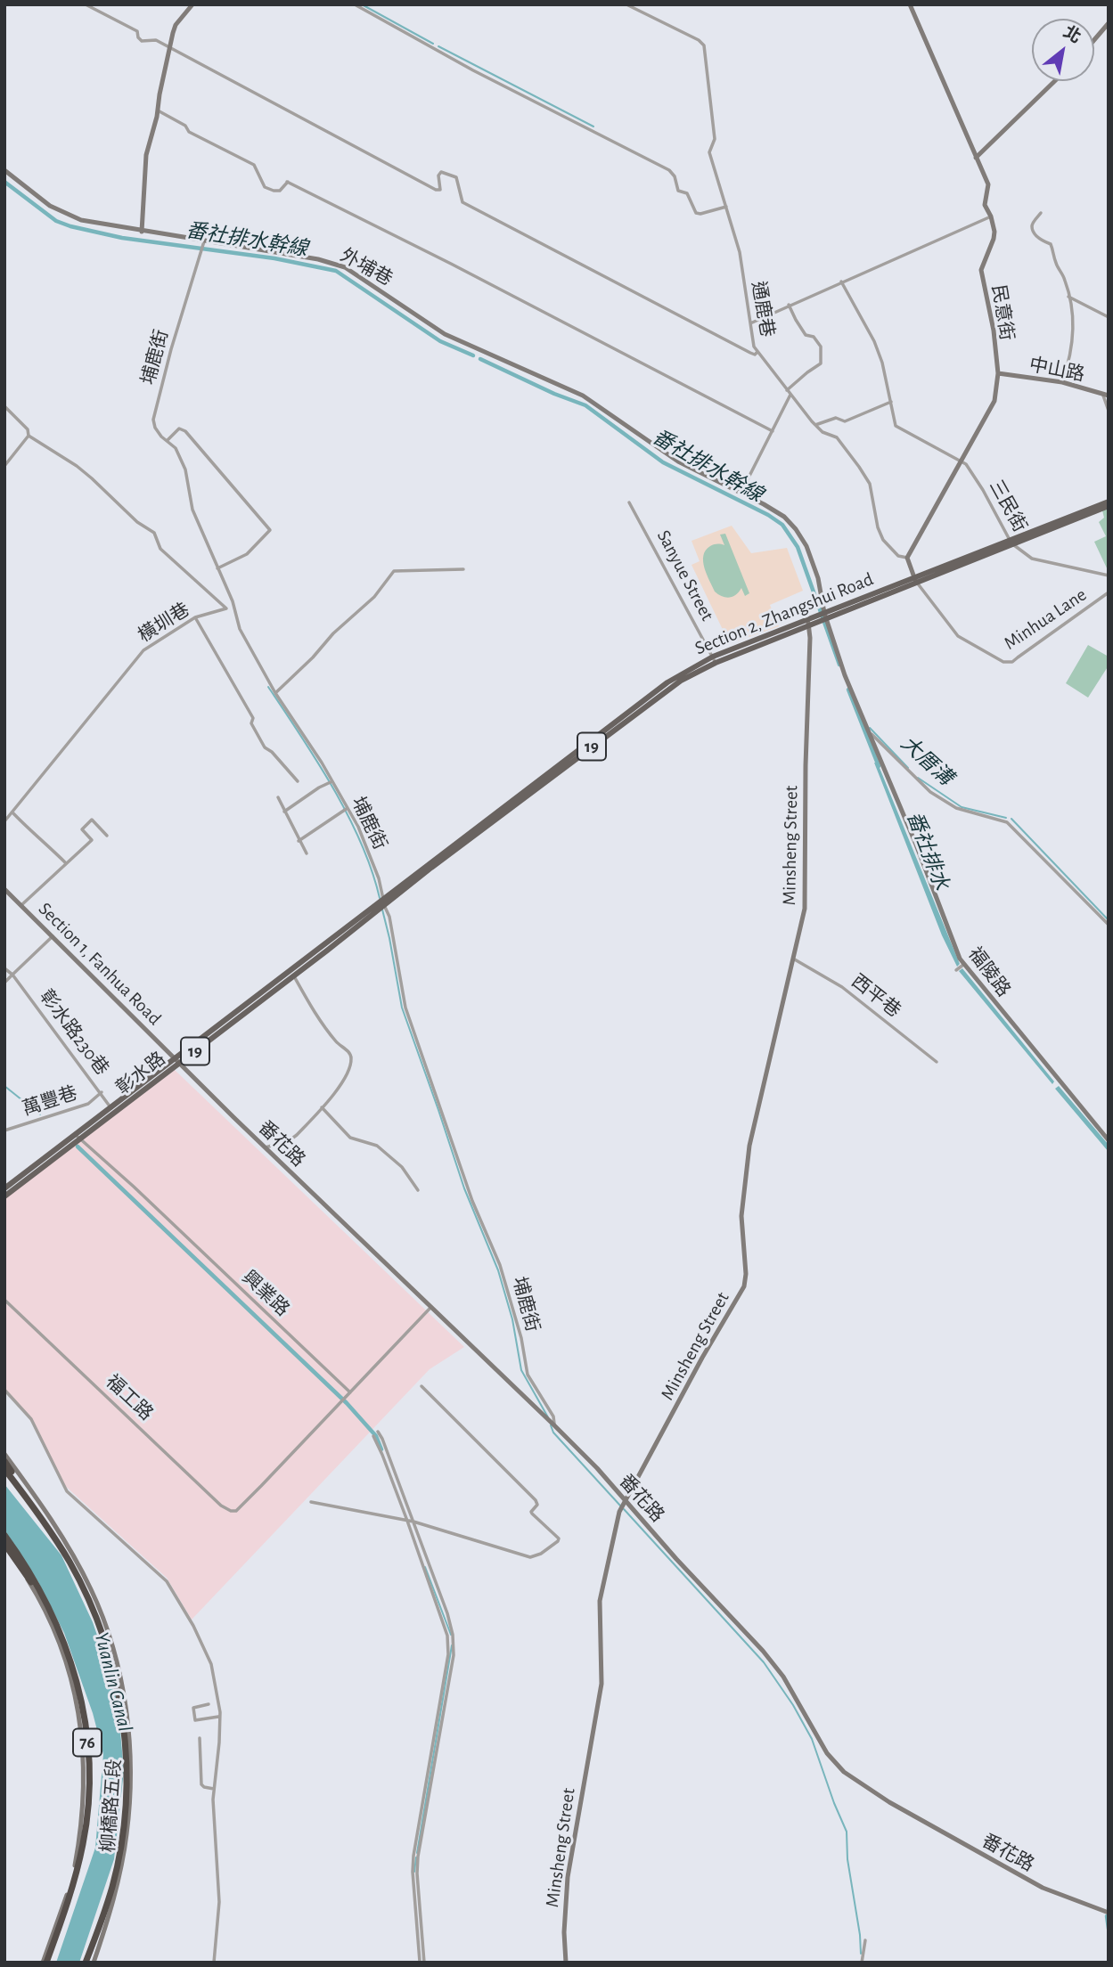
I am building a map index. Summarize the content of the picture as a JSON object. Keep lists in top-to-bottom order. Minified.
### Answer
{"streets":{"highway":["76"],"main road":["Section 2, Zhangshui Road","19","彰水路"],"street":["外埔巷","通鹿巷","民意街","埔鹿街","中山路","三民街","Sanyue Street","Minhua Lane","橫圳巷","Minsheng Street","Section 1, Fanhua Road","福陵路","西平巷","彰水路230巷","萬豐巷","番花路","興業路","福工路","柳橋路五段"]},"crossings":[["外埔巷","埔鹿街"],["外埔巷","福陵路"],["通鹿巷","民意街"],["民意街","中山路"],["民意街","三民街"],["埔鹿街","Section 2, Zhangshui Road"],["埔鹿街","彰水路"],["埔鹿街","番花路"],["三民街","Section 2, Zhangshui Road"],["Sanyue Street","Section 2, Zhangshui Road"],["Section 2, Zhangshui Road","Minhua Lane"],["Section 2, Zhangshui Road","Minsheng Street"],["Section 2, Zhangshui Road","福陵路"],["Section 2, Zhangshui Road","彰水路"],["Minsheng Street","西平巷"],["Minsheng Street","番花路"],["Section 1, Fanhua Road","彰水路"],["Section 1, Fanhua Road","番花路"],["彰水路230巷","彰水路"],["彰水路230巷","萬豐巷"],["彰水路","番花路"],["彰水路","興業路"],["興業路","福工路"],["76","柳橋路五段"]],"water":["番社排水幹線","大厝溝","番社排水","Yuanlin Canal"],"north":"top right"}
